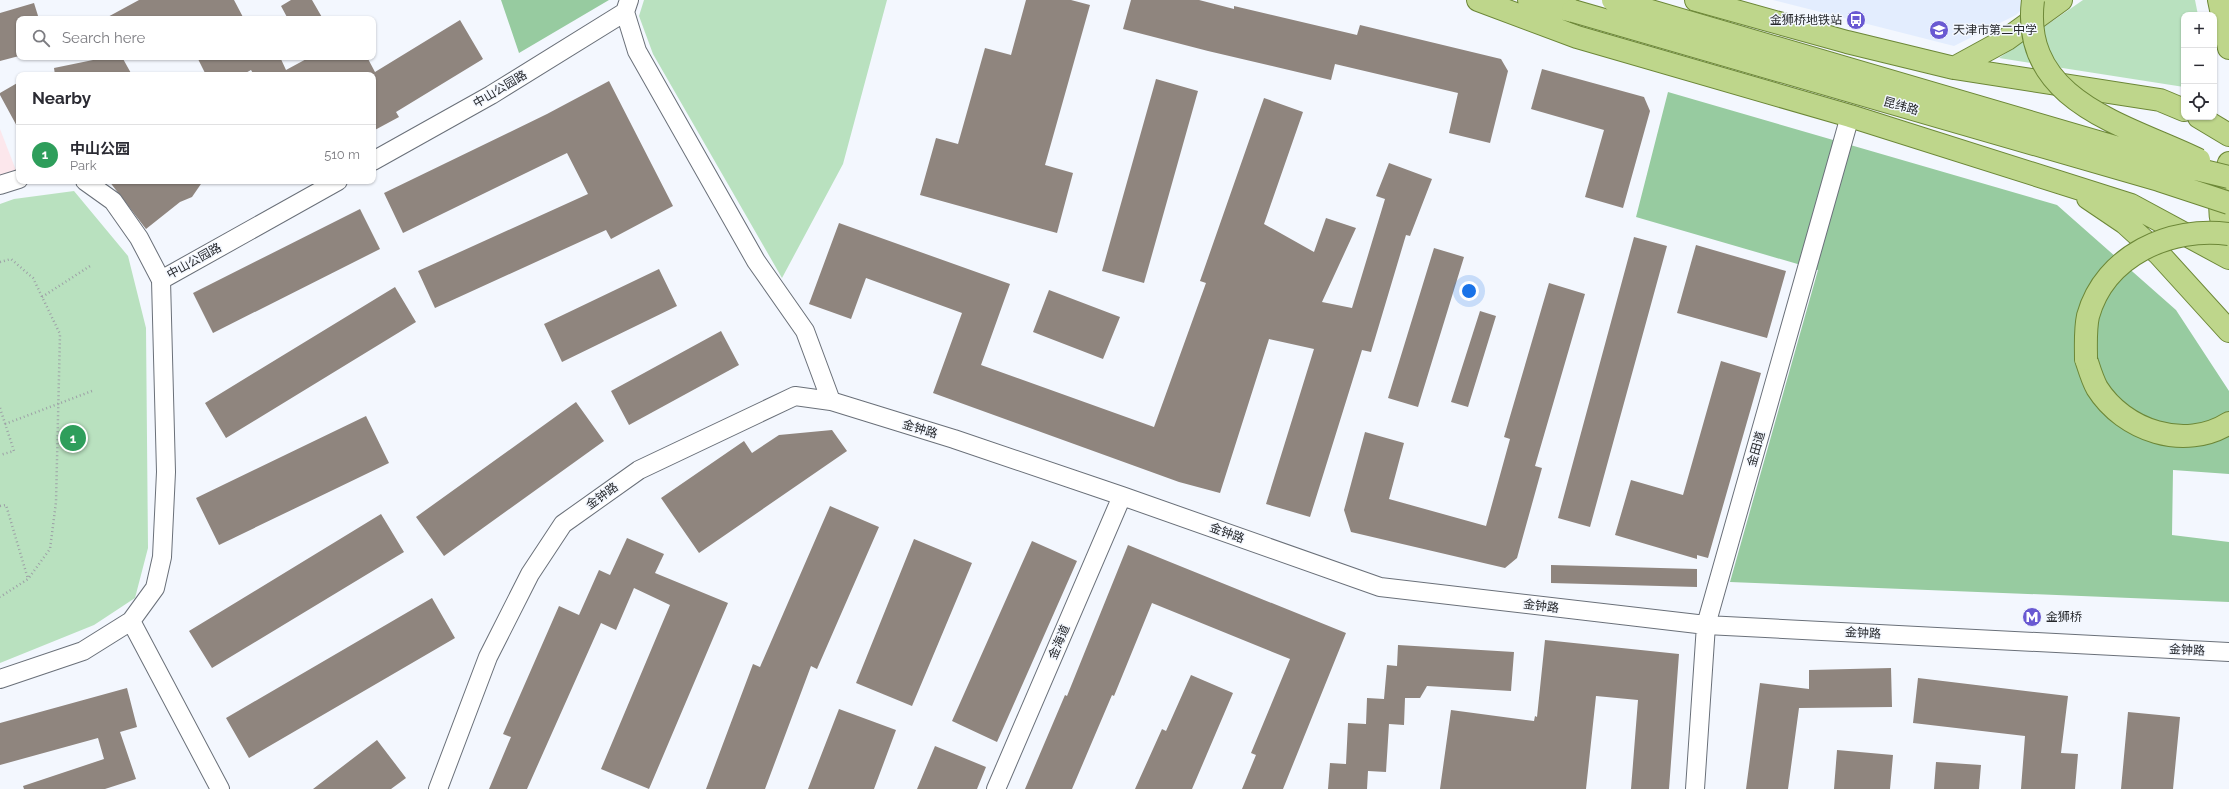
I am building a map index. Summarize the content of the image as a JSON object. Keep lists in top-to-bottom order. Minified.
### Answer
{"streets":{"main road":["昆纬路"],"street":["中山公园路","金钟路","金田道","金海道"]},"crossings":[["金钟路","金田道"],["金钟路","金海道"]],"places":{"bus stop":["金狮桥地铁站"],"school or university":["天津市第二中学"],"metro station":["金狮桥"]},"page":{"map_buttons":["+","−"],"search":"Search here","heading":"Nearby","list":[{"mark":"1","name":"中山公园","note":"Park","value":"510 m"}],"pins":"1"}}
